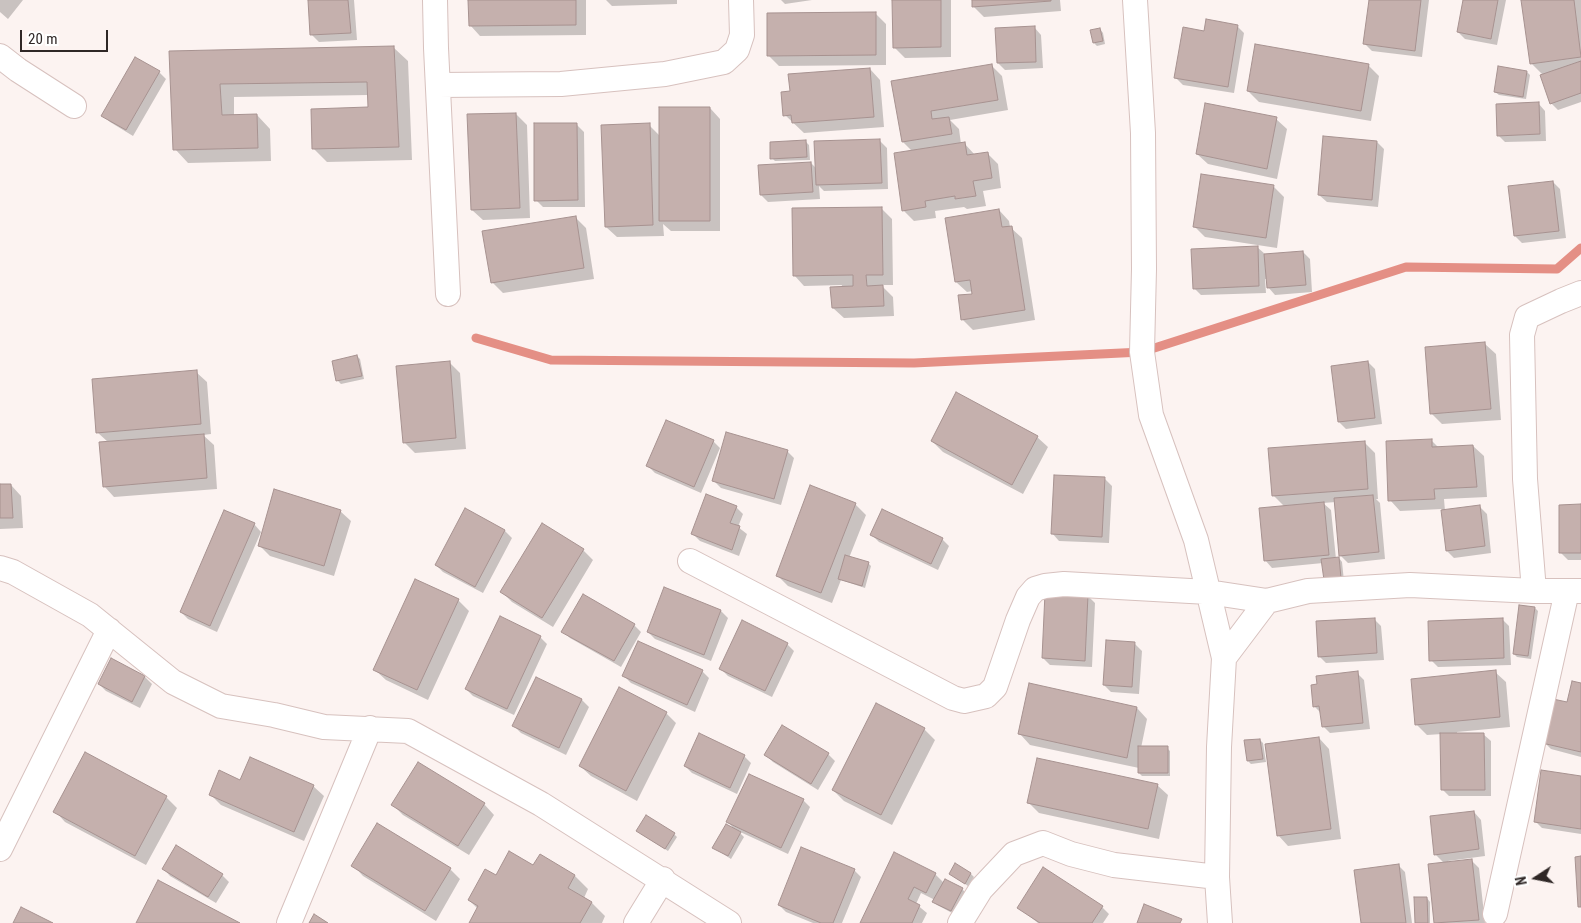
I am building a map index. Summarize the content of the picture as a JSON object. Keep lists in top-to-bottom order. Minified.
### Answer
{"scale_bar":"20 m","north":"left"}
